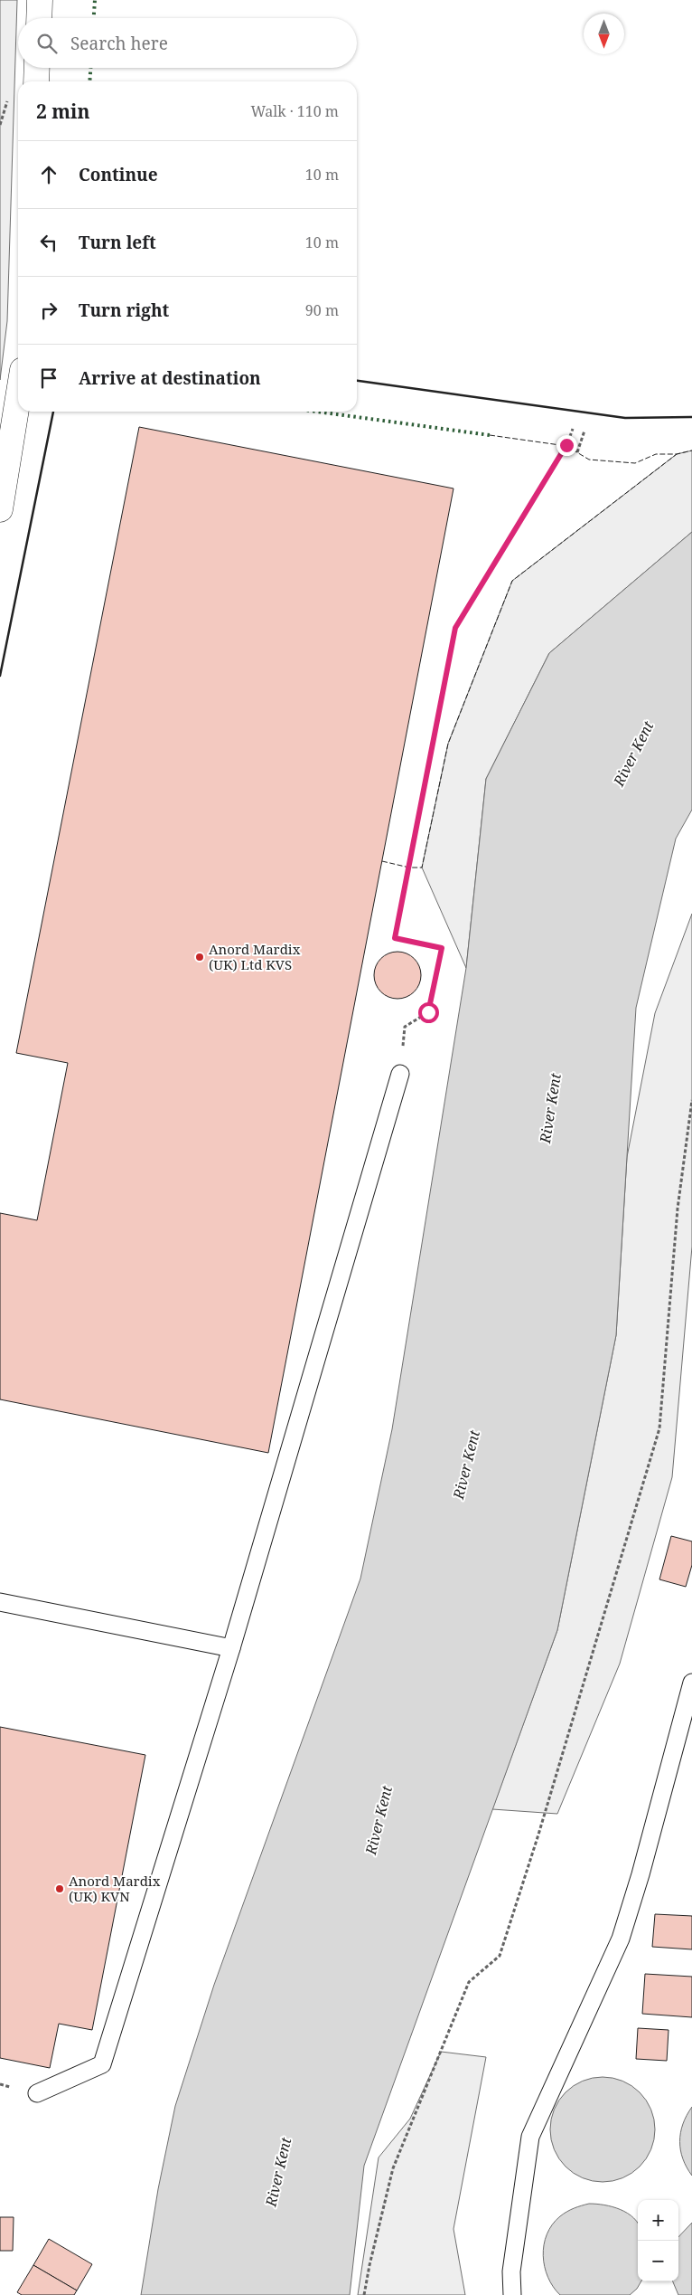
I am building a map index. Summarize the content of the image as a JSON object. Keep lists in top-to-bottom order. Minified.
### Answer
{"water":["River Kent"],"places":["Anord Mardix (UK) Ltd KVS","Anord Mardix (UK) KVN"],"north":"bottom","page":{"search":"Search here","heading":["2 min","Walk · 110 m"],"list":[["Continue","10 m"],["Turn left","10 m"],["Turn right","90 m"],"Arrive at destination"],"map_buttons":["+","−"]}}
